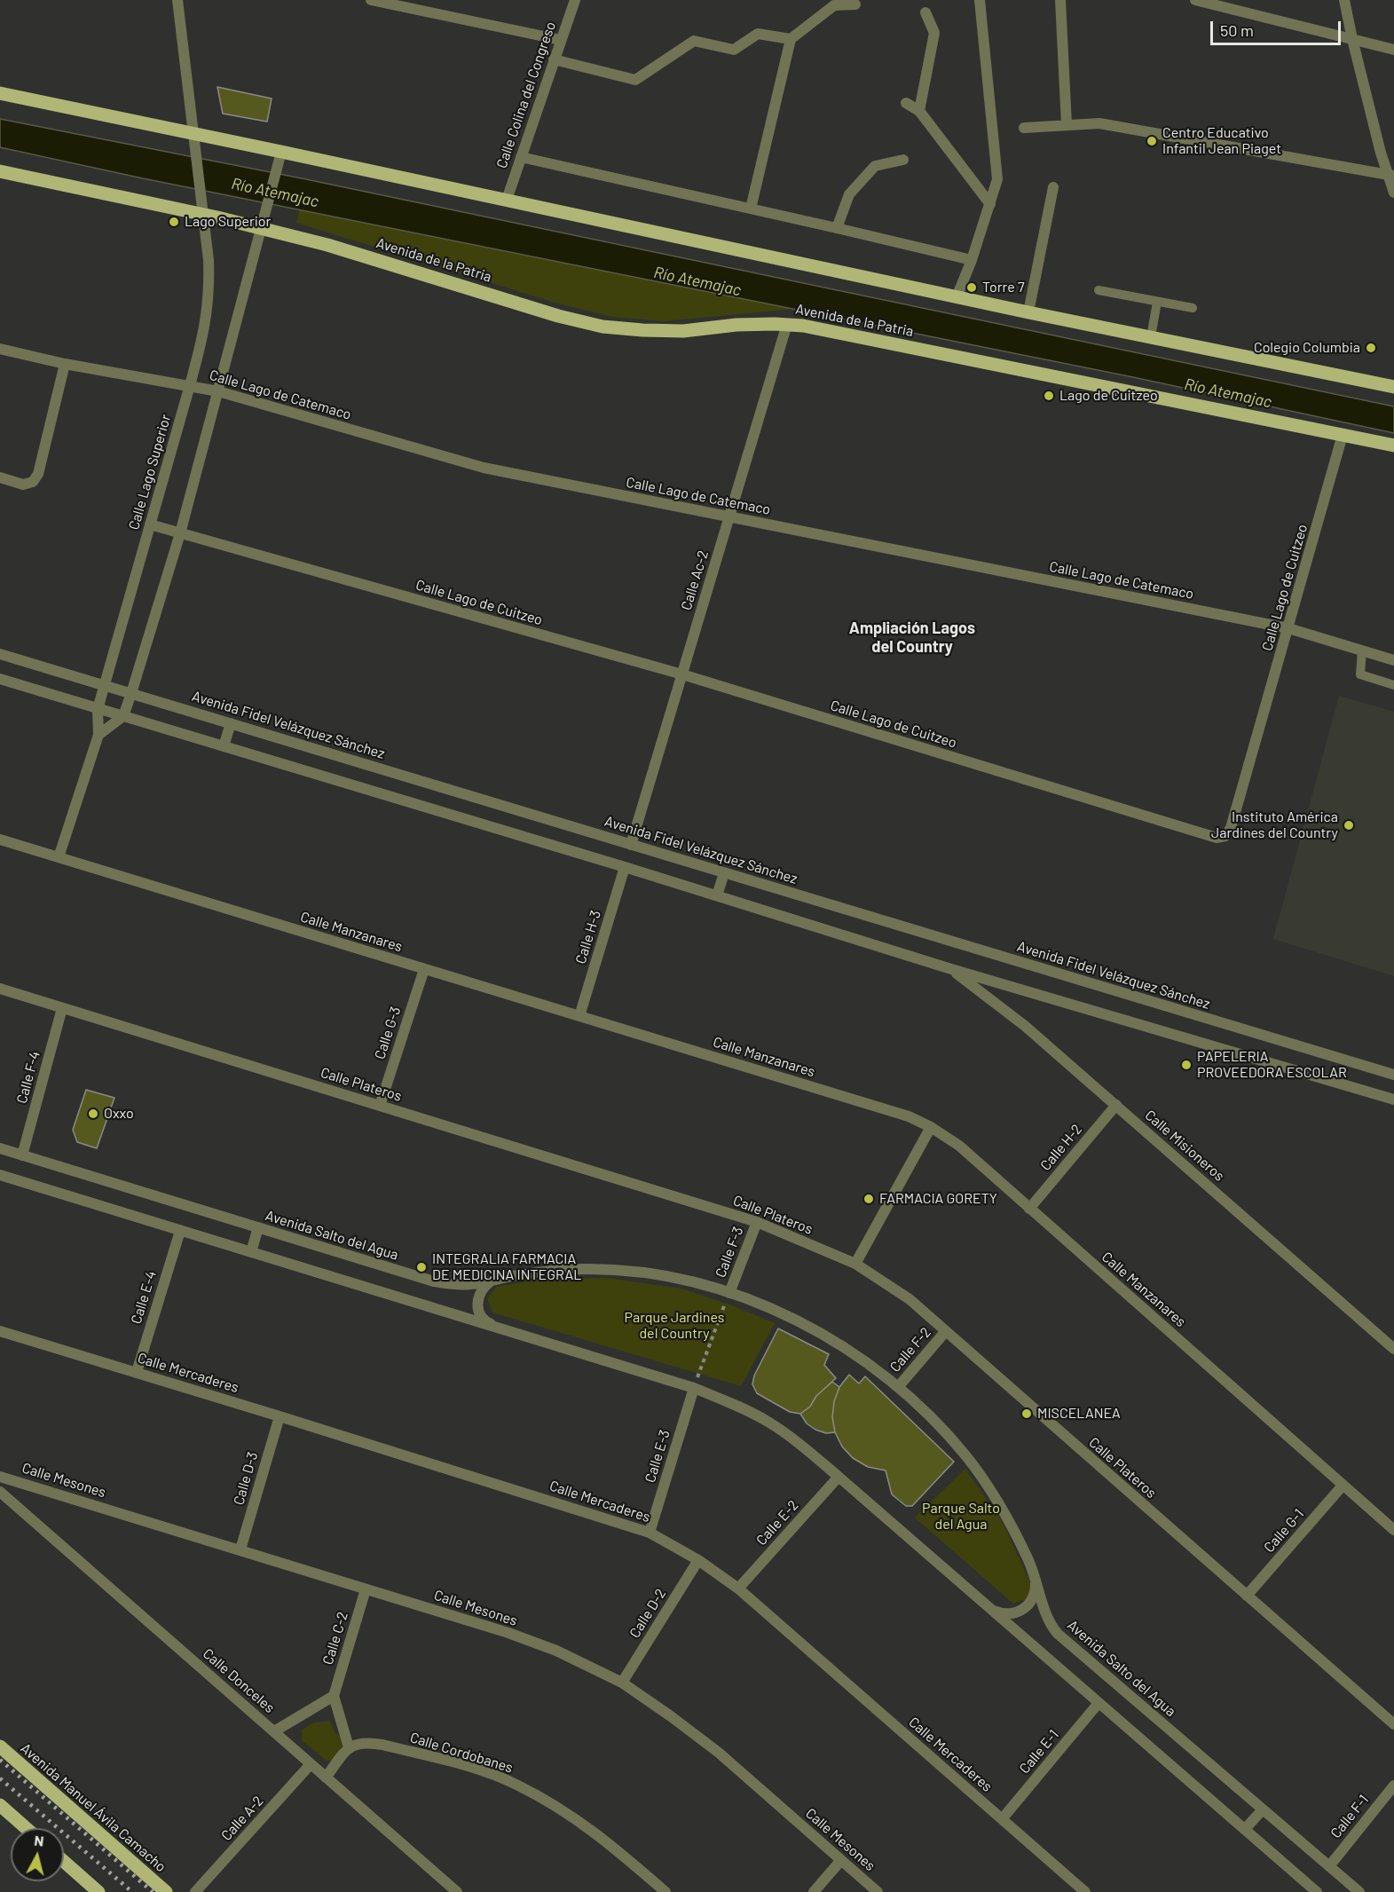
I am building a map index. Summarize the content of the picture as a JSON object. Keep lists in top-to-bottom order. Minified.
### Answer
{"streets":{"main road":["Avenida de la Patria","Avenida Manuel Ávila Camacho"],"street":["Calle Colina del Congreso","Calle Lago de Catemaco","Calle Lago Superior","Calle Ac-2","Calle Lago de Cuitzeo","Avenida Fidel Velázquez Sánchez","Calle Manzanares","Calle H-3","Calle G-3","Calle F-4","Calle Plateros","Calle Misioneros","Calle H-2","Avenida Salto del Agua","Calle F-3","Calle E-4","Calle F-2","Calle Mercaderes","Calle E-3","Calle D-3","Calle Mesones","Calle E-2","Calle G-1","Calle D-2","Calle C-2","Calle Donceles","Calle E-1","Calle Cordobanes","Calle F-1","Calle A-2"]},"crossings":[["Avenida de la Patria","Calle Lago Superior"],["Avenida de la Patria","Calle Ac-2"],["Avenida de la Patria","Calle Lago de Cuitzeo"],["Calle Lago de Catemaco","Calle Lago Superior"],["Calle Lago de Catemaco","Calle Ac-2"],["Calle Lago de Catemaco","Calle Lago de Cuitzeo"],["Calle Lago Superior","Calle Lago de Cuitzeo"],["Calle Lago Superior","Avenida Fidel Velázquez Sánchez"],["Calle Lago Superior","Calle Manzanares"],["Calle Ac-2","Calle Lago de Cuitzeo"],["Calle Ac-2","Avenida Fidel Velázquez Sánchez"],["Calle Manzanares","Calle H-3"],["Calle Manzanares","Calle G-3"],["Calle Manzanares","Calle H-2"],["Calle Manzanares","Calle G-1"],["Calle G-3","Calle Plateros"],["Calle F-4","Calle Plateros"],["Calle F-4","Avenida Salto del Agua"],["Calle Plateros","Calle F-3"],["Calle Plateros","Calle F-2"],["Calle Plateros","Calle G-1"],["Calle Misioneros","Calle H-2"],["Avenida Salto del Agua","Calle F-3"],["Avenida Salto del Agua","Calle F-2"],["Avenida Salto del Agua","Calle F-1"],["Calle E-4","Calle Mercaderes"],["Calle Mercaderes","Calle E-3"],["Calle Mercaderes","Calle D-3"],["Calle Mercaderes","Calle E-2"],["Calle Mercaderes","Calle D-2"],["Calle Mercaderes","Calle E-1"],["Calle D-3","Calle Mesones"],["Calle Mesones","Calle D-2"],["Calle Mesones","Calle C-2"],["Calle Donceles","Calle A-2"]],"districts":["Ampliación Lagos del Country"],"water":["Río Atemajac"],"parks":["Parque Jardines del Country","Parque Salto del Agua"],"places":["Centro Educativo Infantil Jean Piaget","Lago Superior","Torre 7","Colegio Columbia","Lago de Cuitzeo","Instituto América Jardines del Country","PAPELERIA PROVEEDORA ESCOLAR","Oxxo","FARMACIA GORETY","INTEGRALIA FARMACIA DE MEDICINA INTEGRAL","MISCELANEA"],"scale_bar":"50 m","north":"top"}
